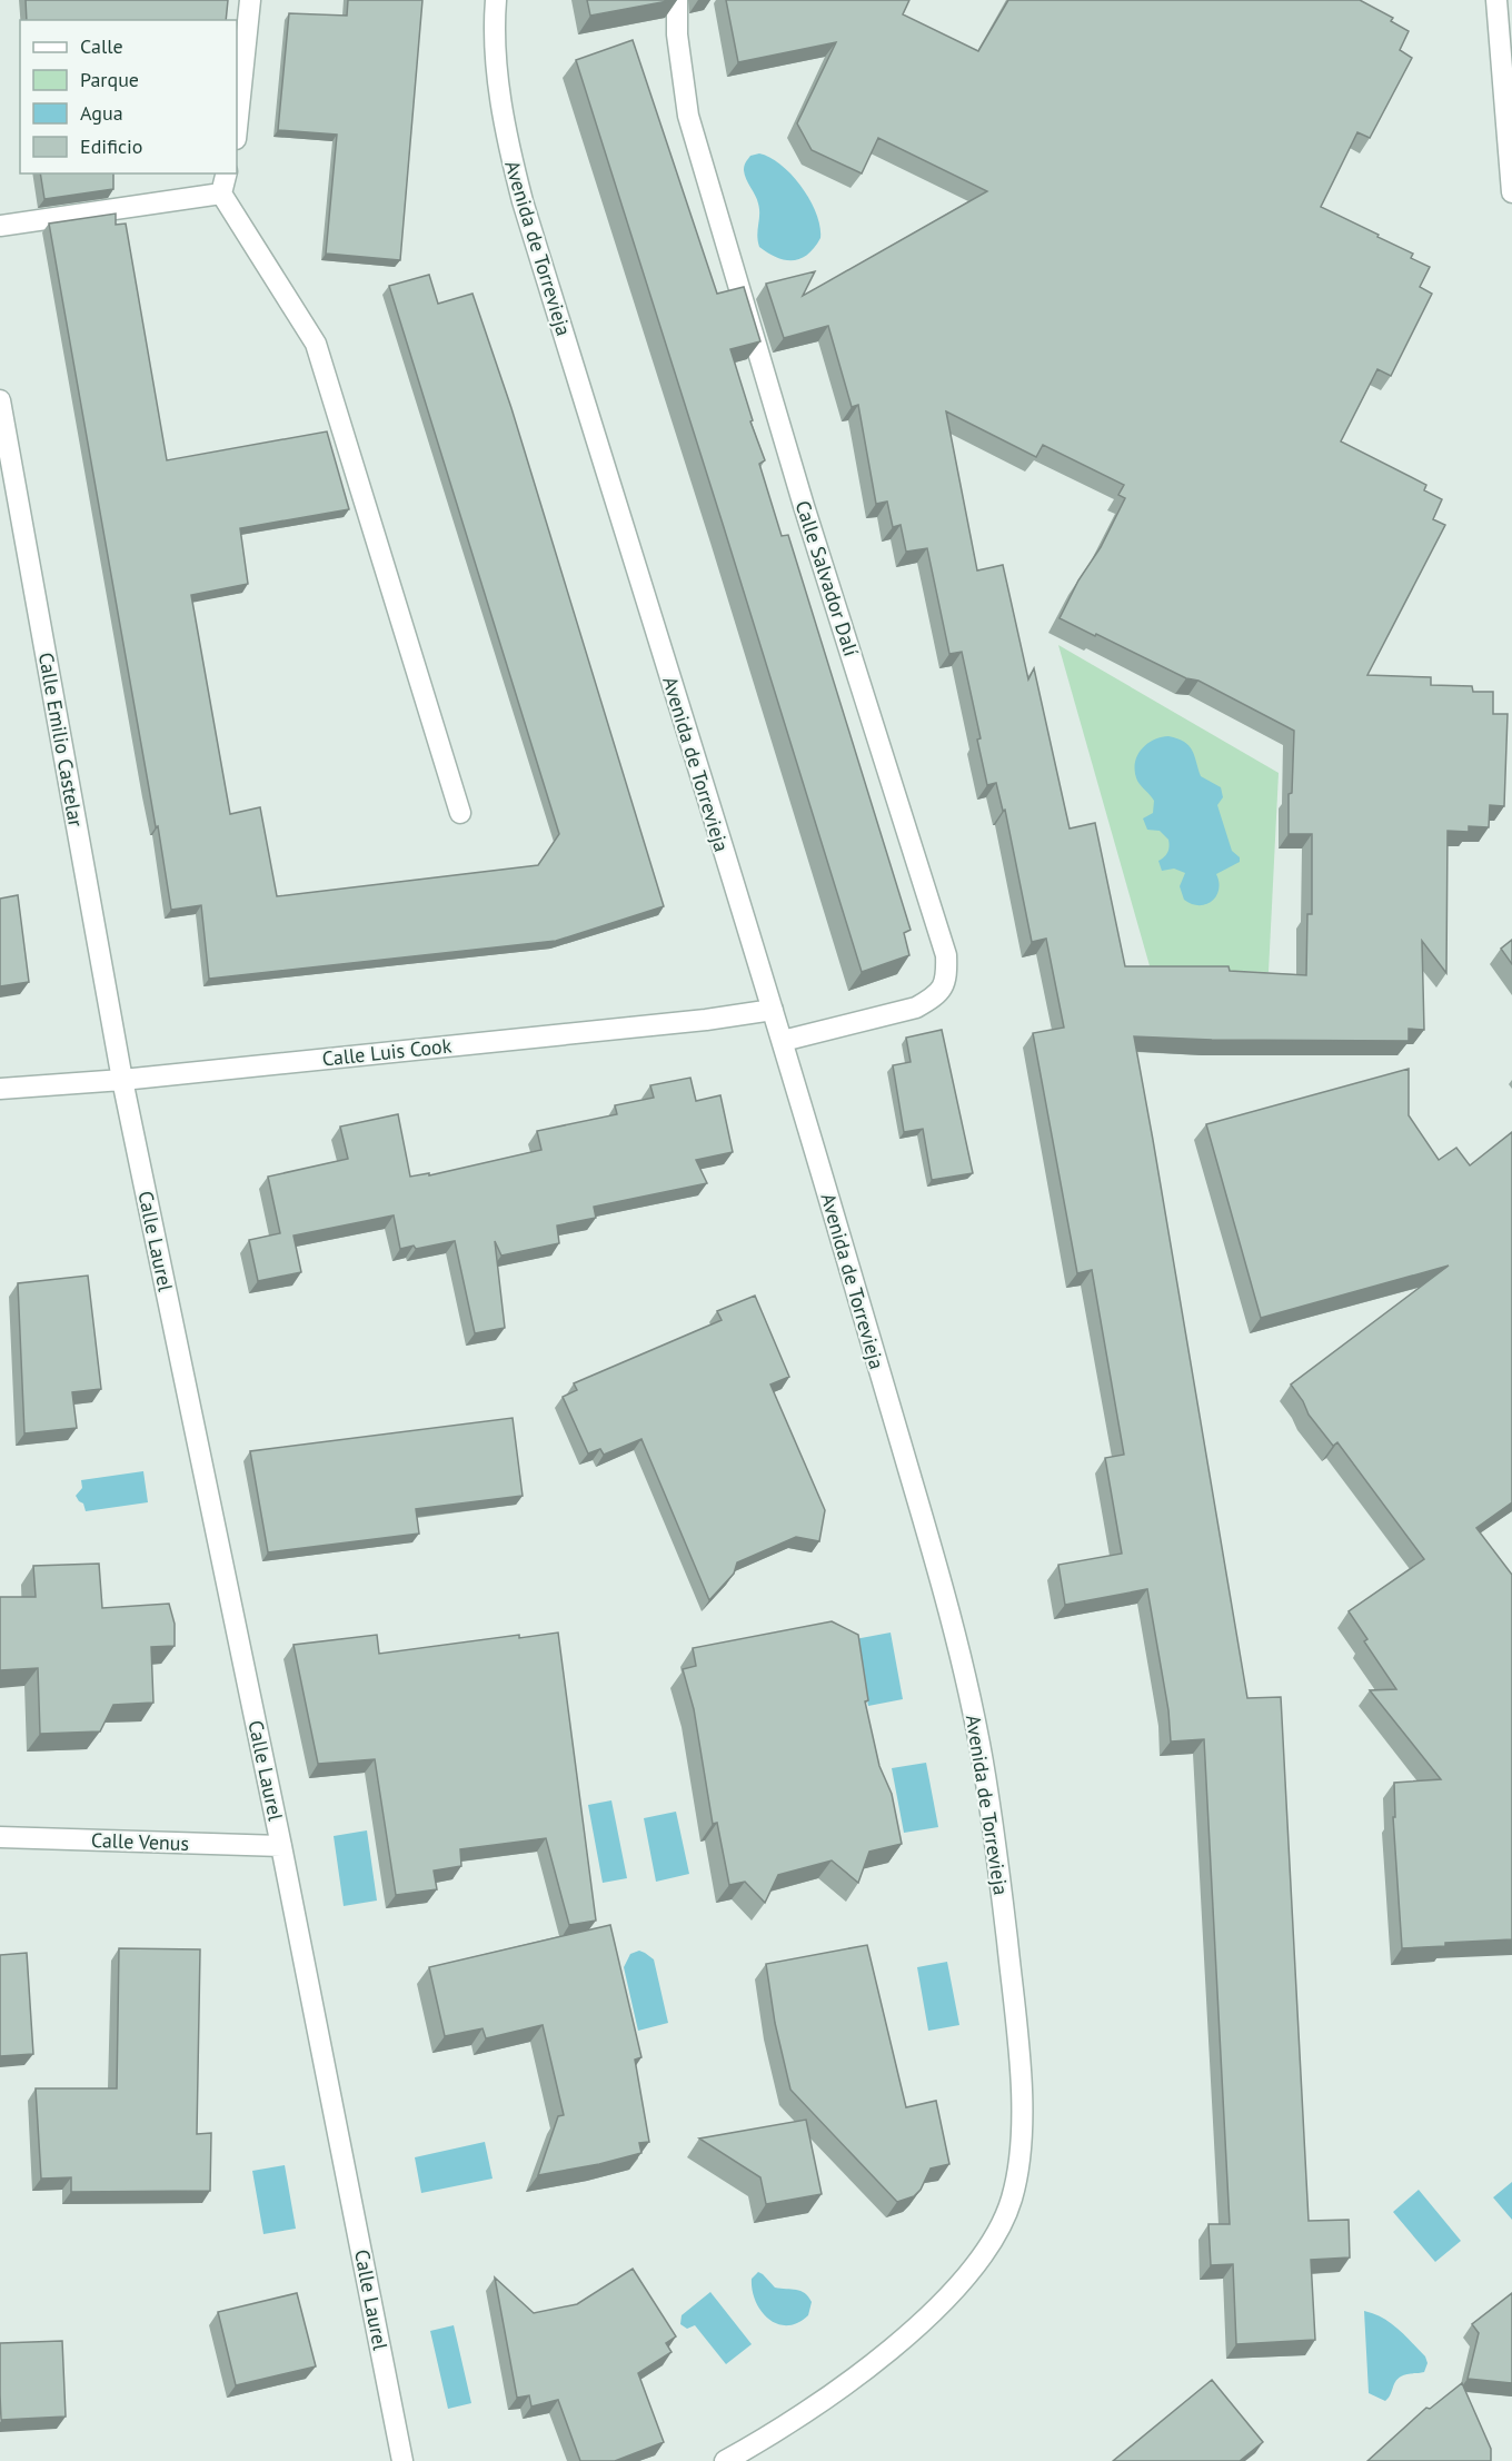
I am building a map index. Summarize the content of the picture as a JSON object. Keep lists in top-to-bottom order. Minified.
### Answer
{"streets":{"street":["Avenida de Torrevieja","Calle Salvador Dalí","Calle Emilio Castelar","Calle Luis Cook","Calle Laurel","Calle Venus"]},"crossings":[["Avenida de Torrevieja","Calle Salvador Dalí"],["Avenida de Torrevieja","Calle Luis Cook"],["Calle Emilio Castelar","Calle Luis Cook"],["Calle Emilio Castelar","Calle Laurel"],["Calle Luis Cook","Calle Laurel"],["Calle Laurel","Calle Venus"]],"legend":["Calle","Parque","Agua","Edificio"]}
